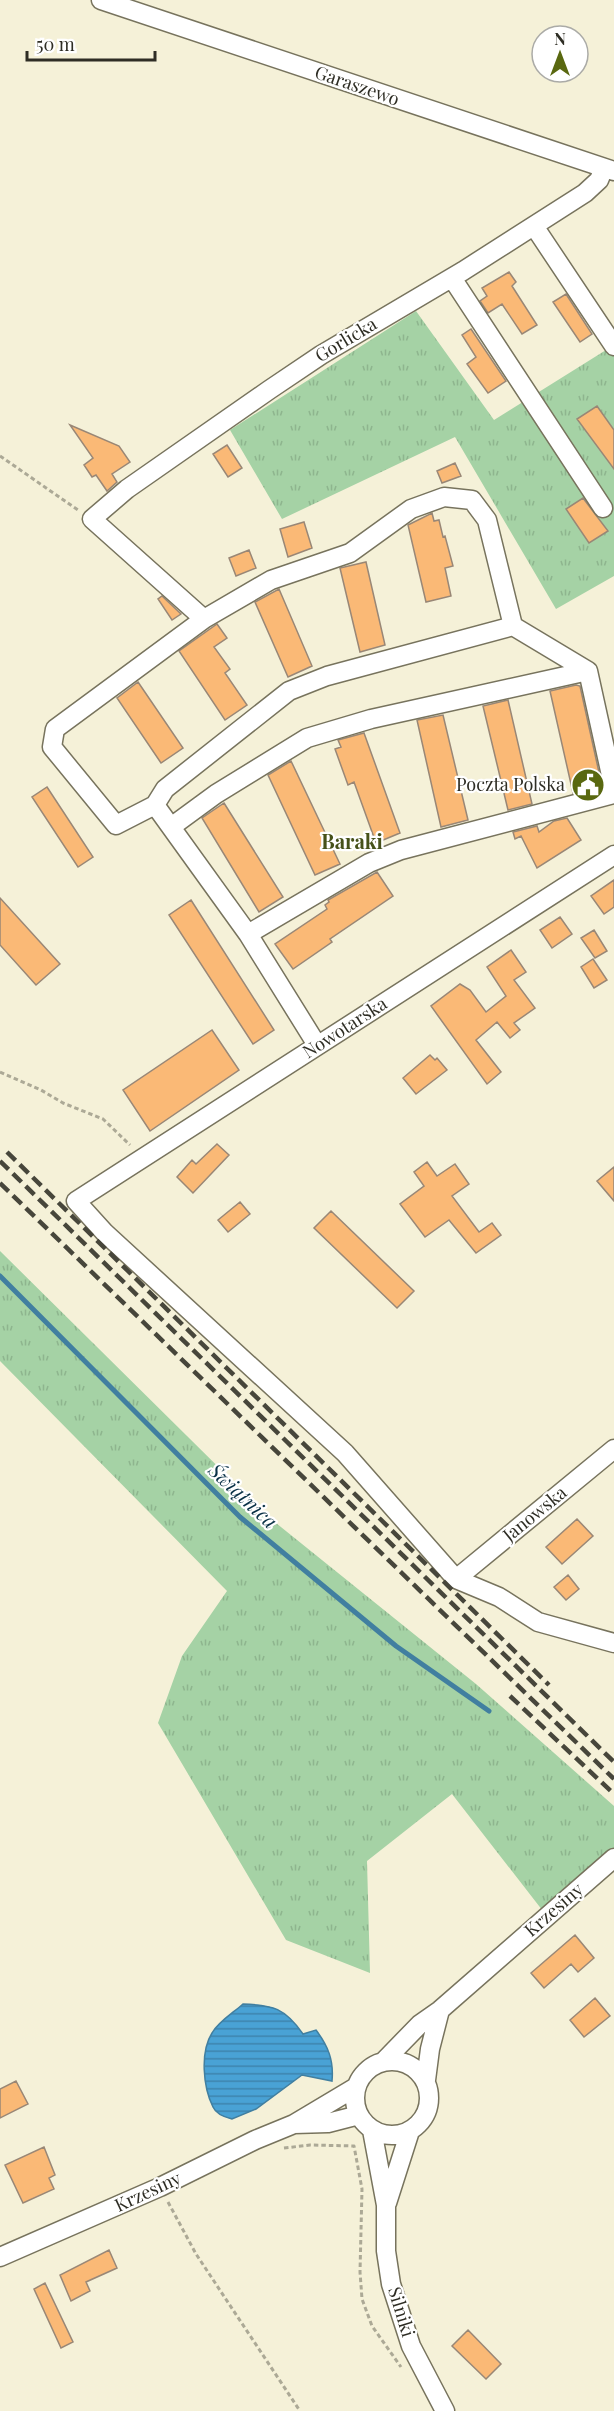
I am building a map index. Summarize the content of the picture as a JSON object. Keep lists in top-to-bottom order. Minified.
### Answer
{"streets":{"street":["Garaszewo","Gorlicka","Nowotarska","Janowska","Krzesiny","Silniki"]},"crossings":[["Garaszewo","Gorlicka"],["Nowotarska","Janowska"],["Krzesiny","Silniki"]],"districts":["Baraki"],"water":["Świątnica"],"places":{"public building":["Poczta Polska"]},"scale_bar":"50 m","north":"top"}
